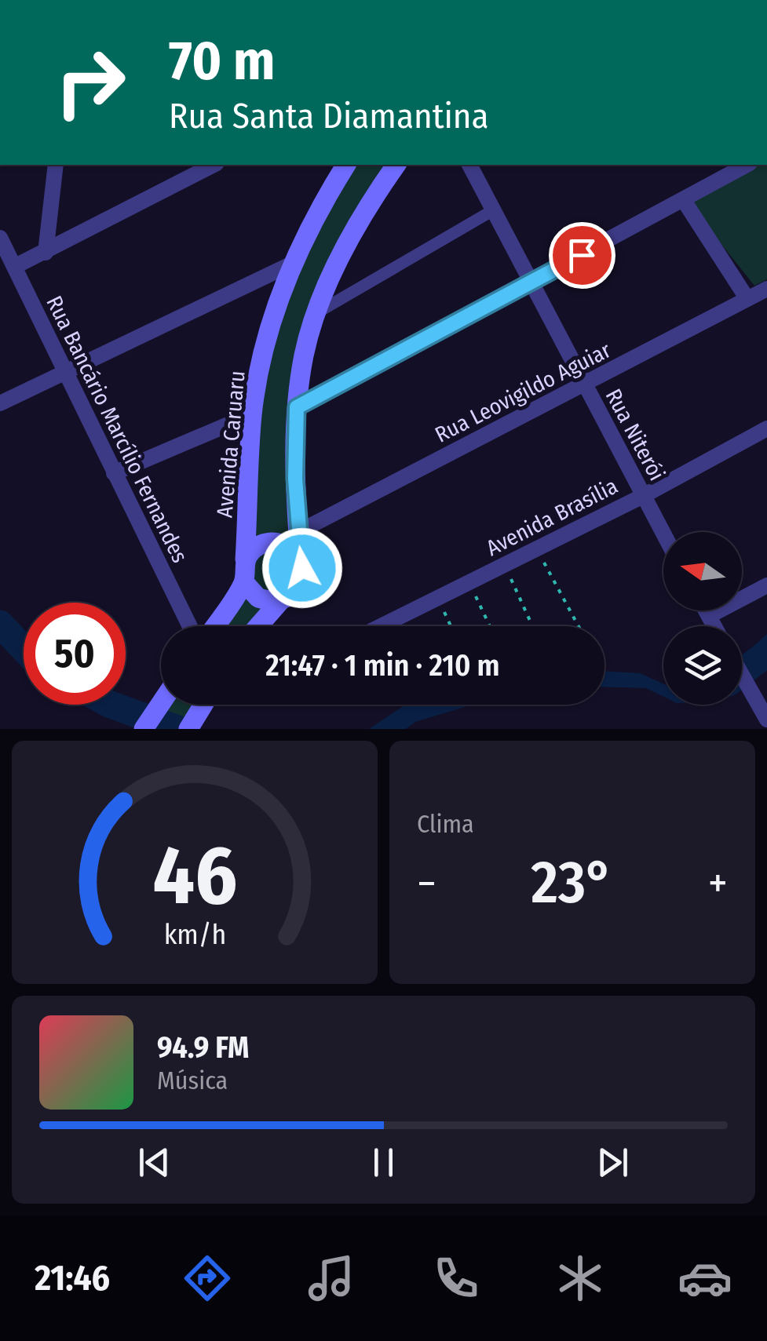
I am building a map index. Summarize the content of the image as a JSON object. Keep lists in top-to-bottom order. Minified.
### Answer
{"streets":{"main road":["Avenida Caruaru"],"street":["Rua Leovigildo Aguiar","Rua Bancário Marcílio Fernandes","Rua Niterói","Avenida Brasília"]},"crossings":[["Rua Leovigildo Aguiar","Rua Niterói"],["Rua Niterói","Avenida Brasília"]],"north":"left","page":{"turn":["70 m","Rua Santa Diamantina"],"limit":"50","trip":"21:47 · 1 min · 210 m","tile":"Clima","heat":["−","23°","+"],"song":["94.9 FM","Música"],"tabs":"21:46","gauge":["46","km/h"]}}
